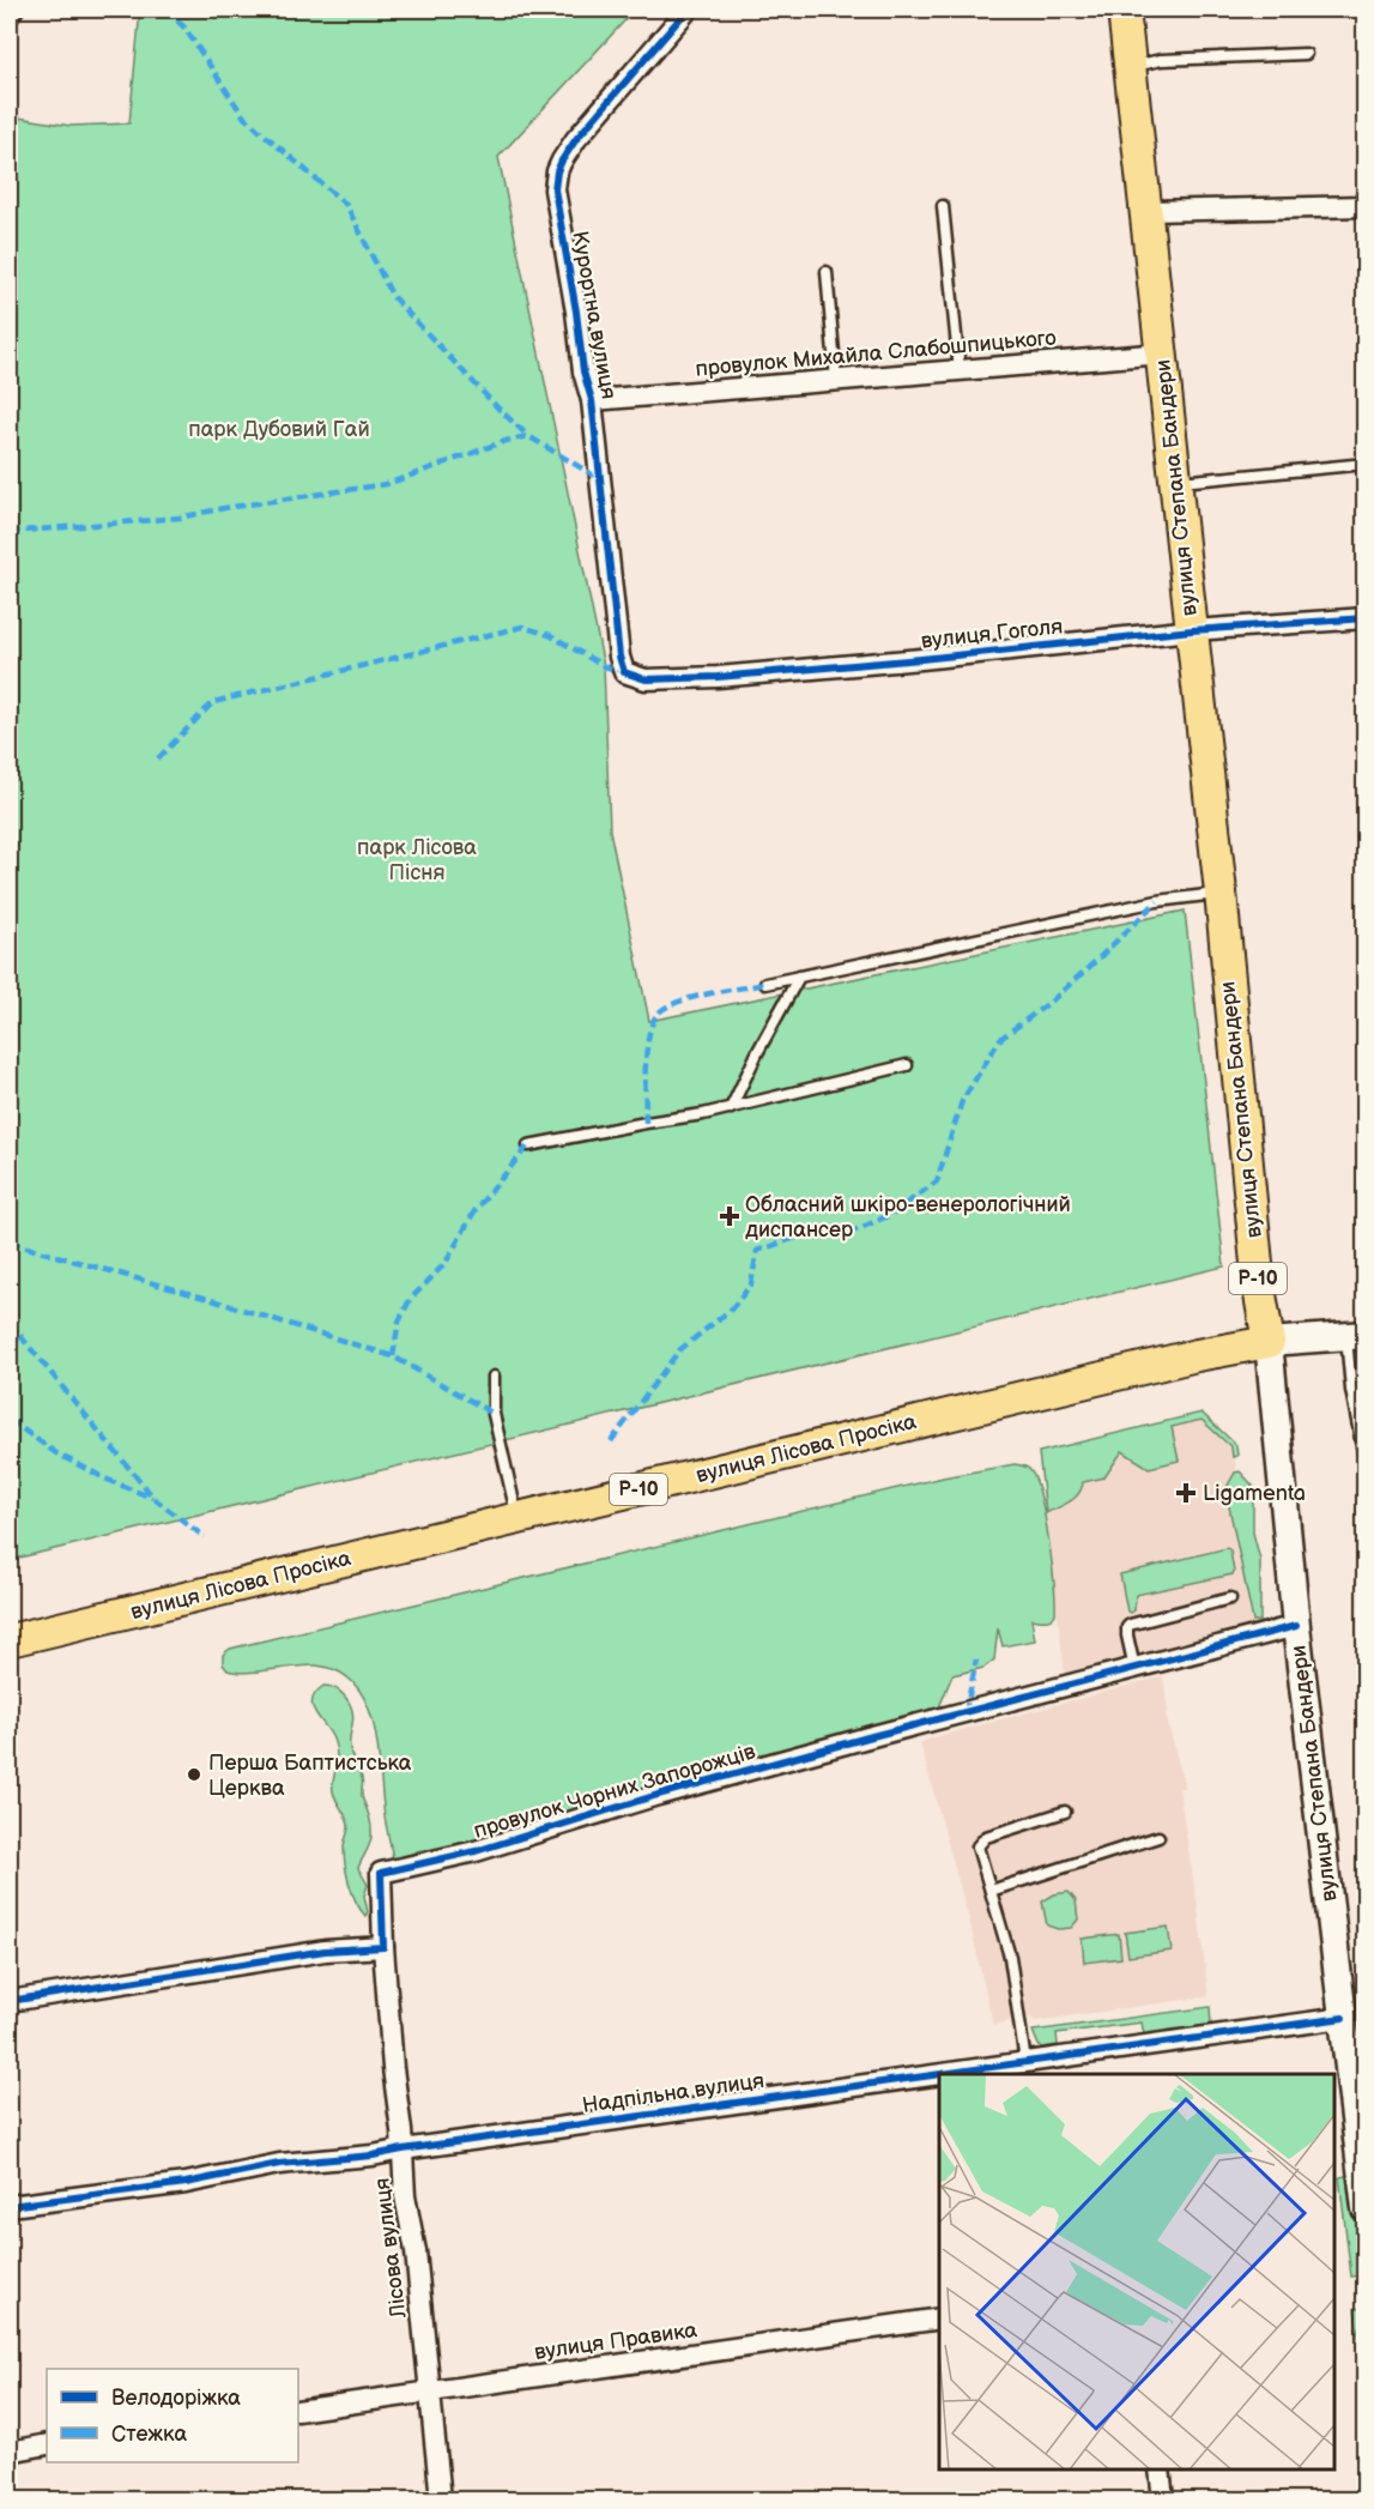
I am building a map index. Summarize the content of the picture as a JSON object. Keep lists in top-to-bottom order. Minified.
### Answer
{"streets":{"main road":["вулиця Степана Бандери","Р-10","вулиця Лісова Просіка"],"street":["Курортна вулиця","провулок Михайла Слабошпицького","вулиця Гоголя","провулок Чорних Запорожців","Надпільна вулиця","Лісова вулиця","вулиця Правика"]},"crossings":[["Курортна вулиця","провулок Михайла Слабошпицького"],["Курортна вулиця","вулиця Гоголя"],["провулок Михайла Слабошпицького","вулиця Степана Бандери"],["вулиця Степана Бандери","вулиця Гоголя"],["вулиця Степана Бандери","вулиця Лісова Просіка"],["вулиця Степана Бандери","провулок Чорних Запорожців"],["вулиця Степана Бандери","Надпільна вулиця"],["провулок Чорних Запорожців","Лісова вулиця"],["Надпільна вулиця","Лісова вулиця"],["Лісова вулиця","вулиця Правика"]],"parks":["парк Дубовий Гай","парк Лісова Пісня"],"places":{"health":["Обласний шкіро-венерологічний диспансер","Ligamenta"],"other":["Перша Баптистська Церква"]},"legend":["Велодоріжка","Стежка"]}
